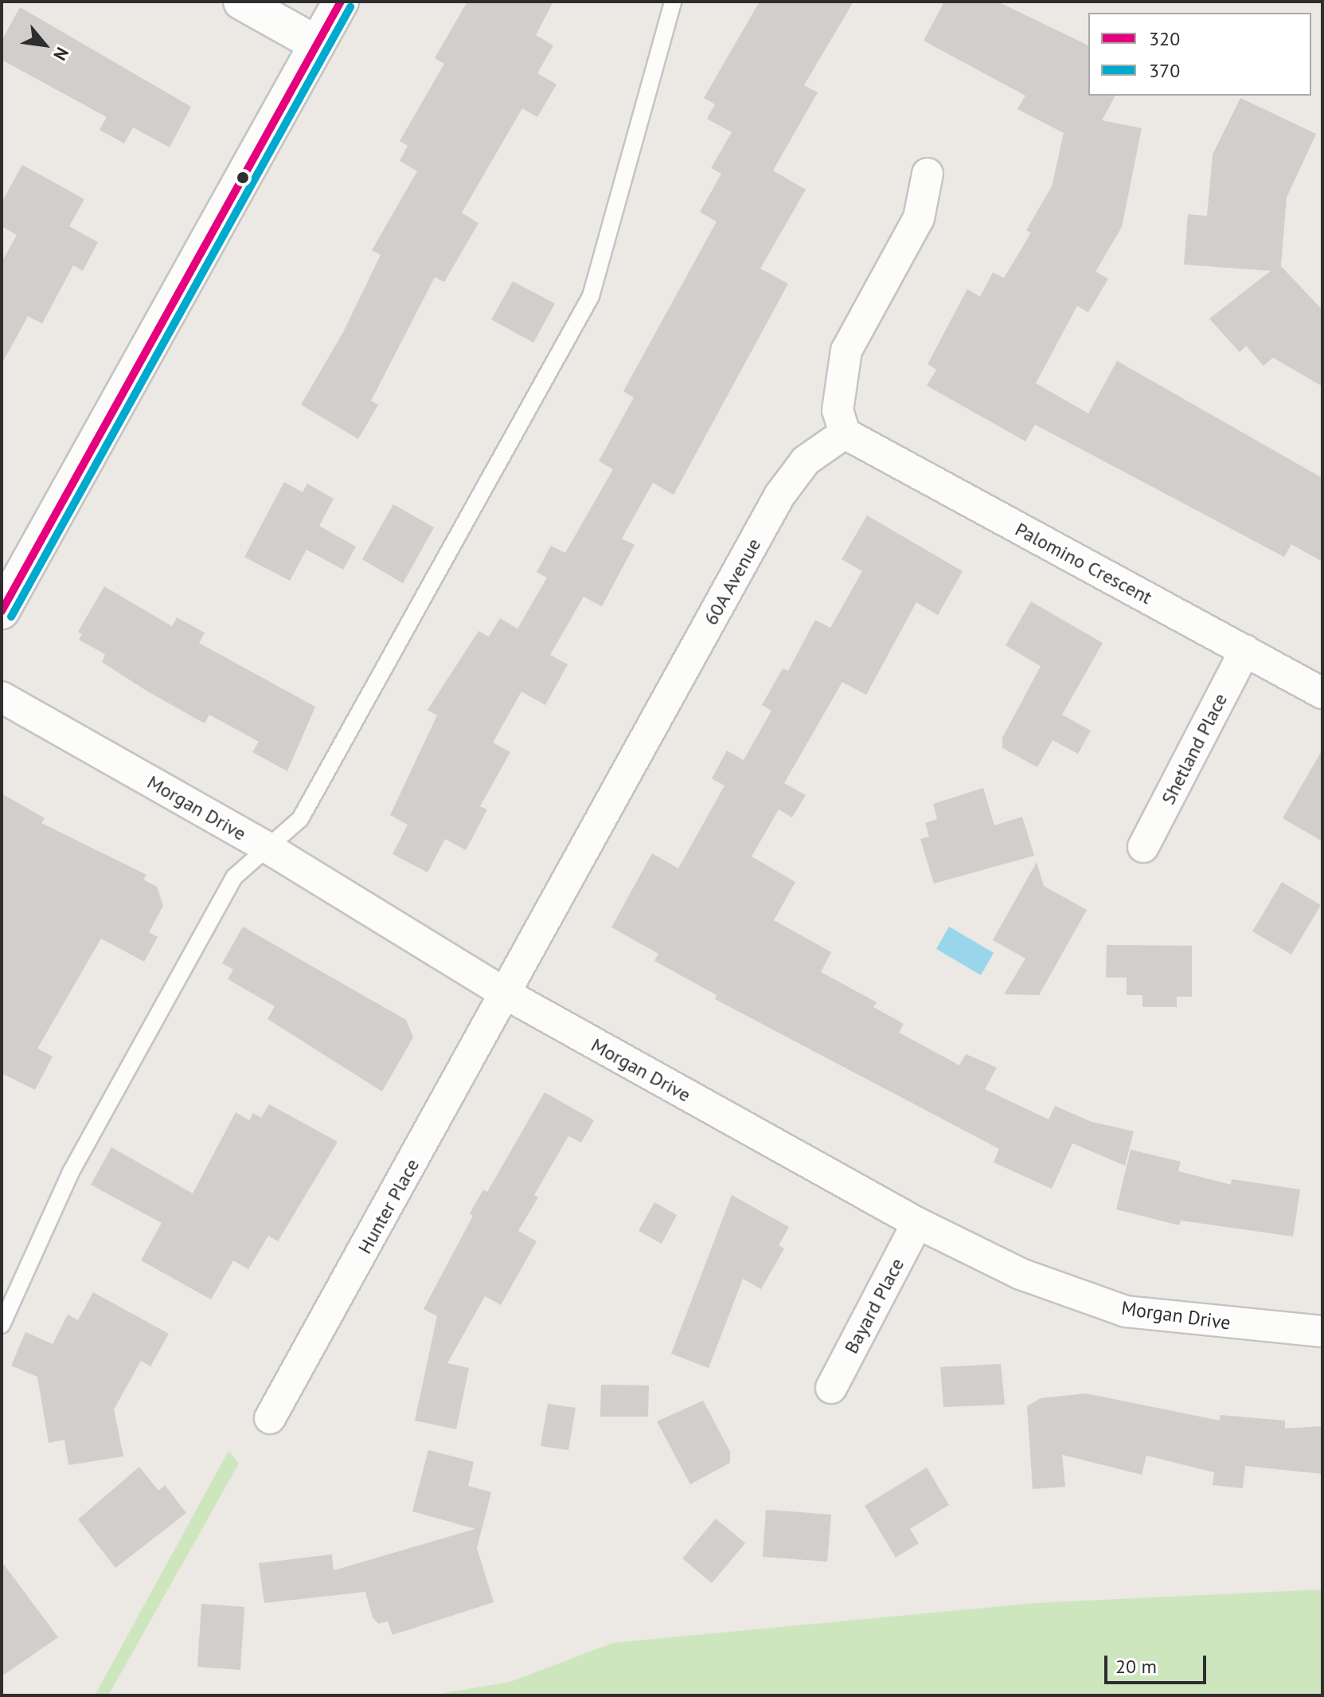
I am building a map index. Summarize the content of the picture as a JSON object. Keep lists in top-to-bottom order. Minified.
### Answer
{"streets":{"street":["Palomino Crescent","60A Avenue","Shetland Place","Morgan Drive","Hunter Place","Bayard Place"]},"crossings":[["Palomino Crescent","60A Avenue"],["Palomino Crescent","Shetland Place"],["60A Avenue","Morgan Drive"],["60A Avenue","Hunter Place"],["Morgan Drive","Hunter Place"],["Morgan Drive","Bayard Place"]],"lines":["transit line 320","transit line 370"],"legend":["320","370"],"scale_bar":"20 m","north":"bottom right"}
